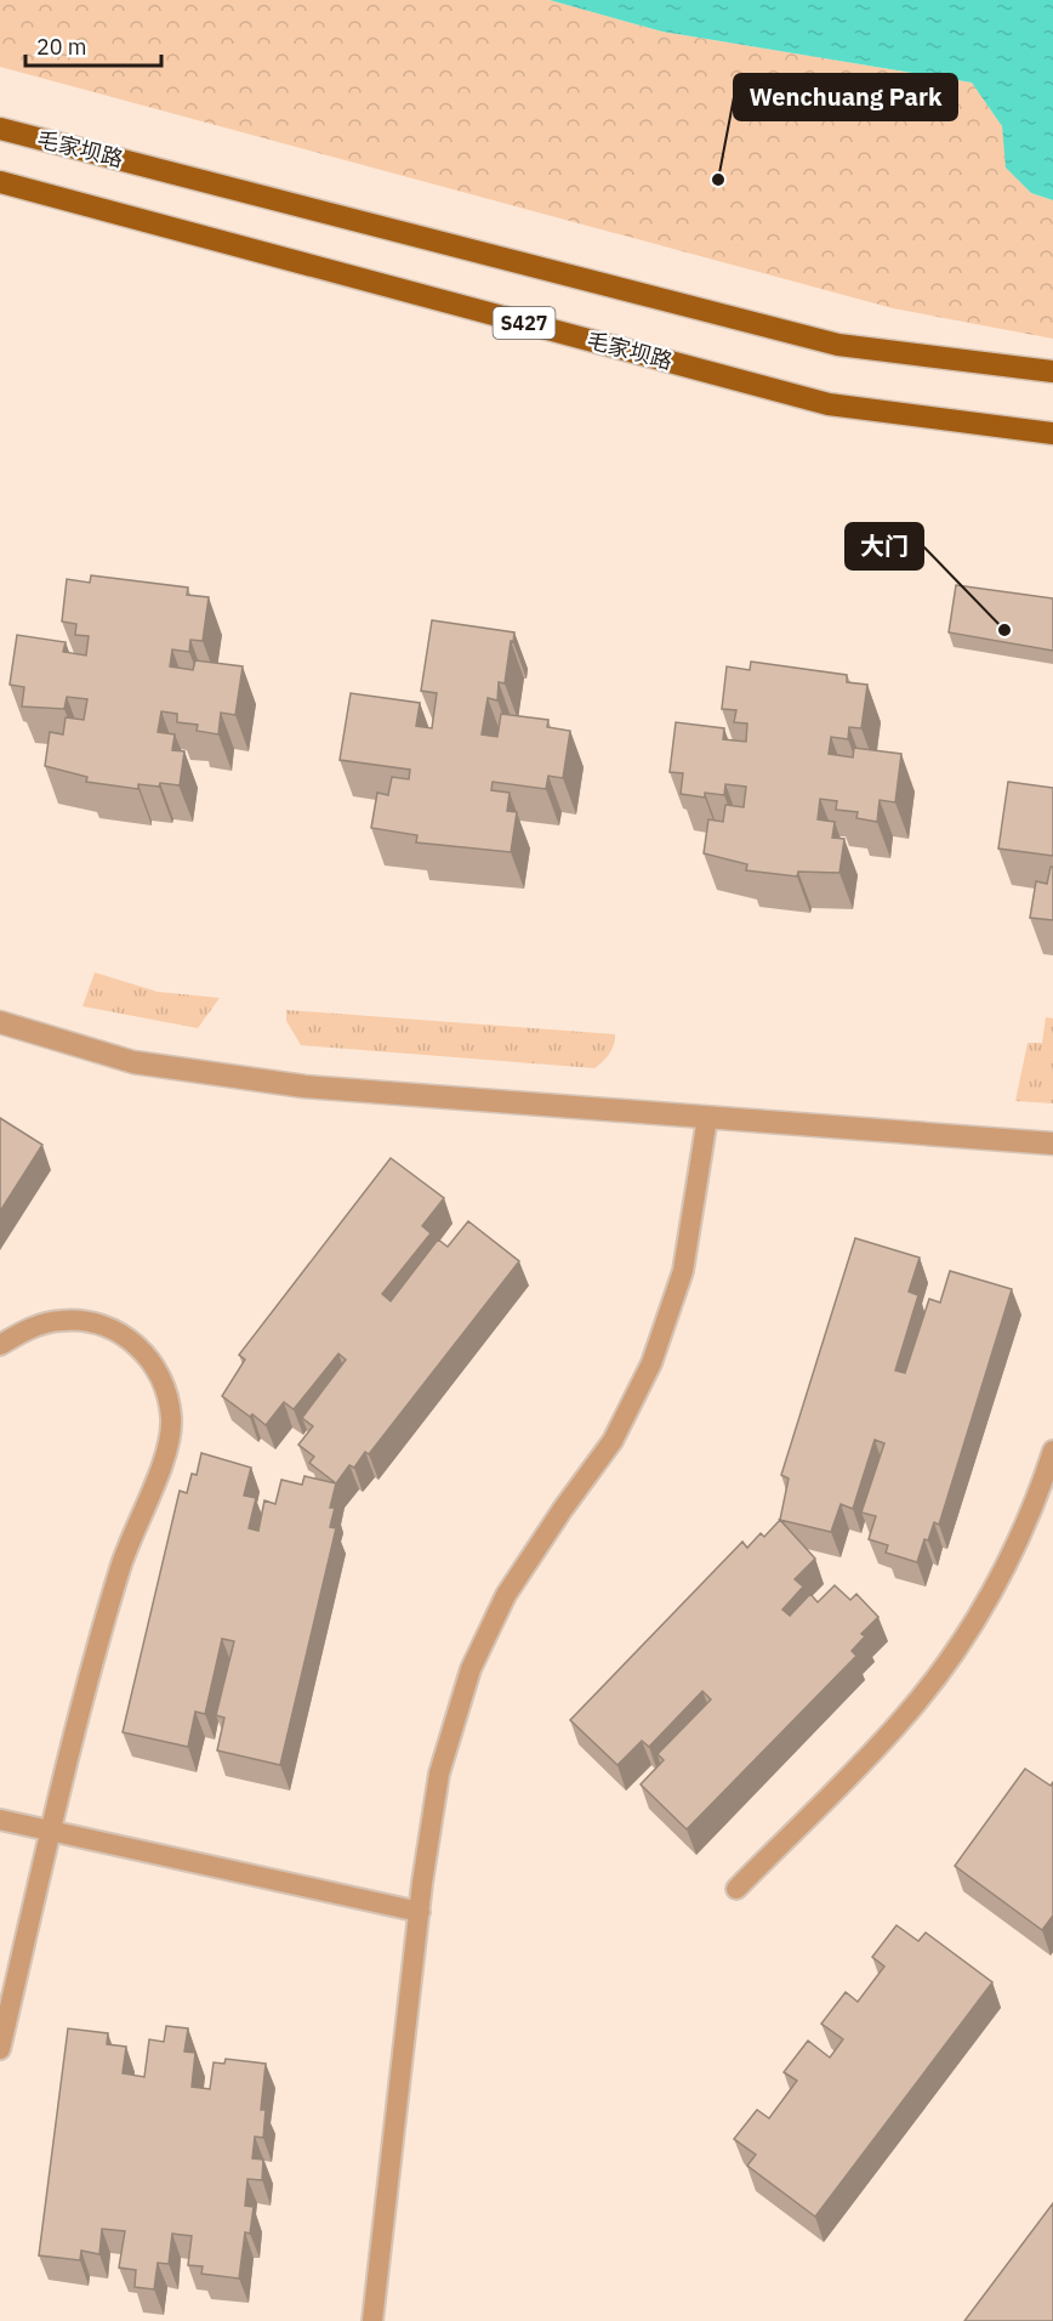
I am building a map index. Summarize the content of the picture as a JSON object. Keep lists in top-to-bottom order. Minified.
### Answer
{"streets":{"main road":["毛家坝路","S427"]},"places":["Wenchuang Park","大门"],"scale_bar":"20 m"}
